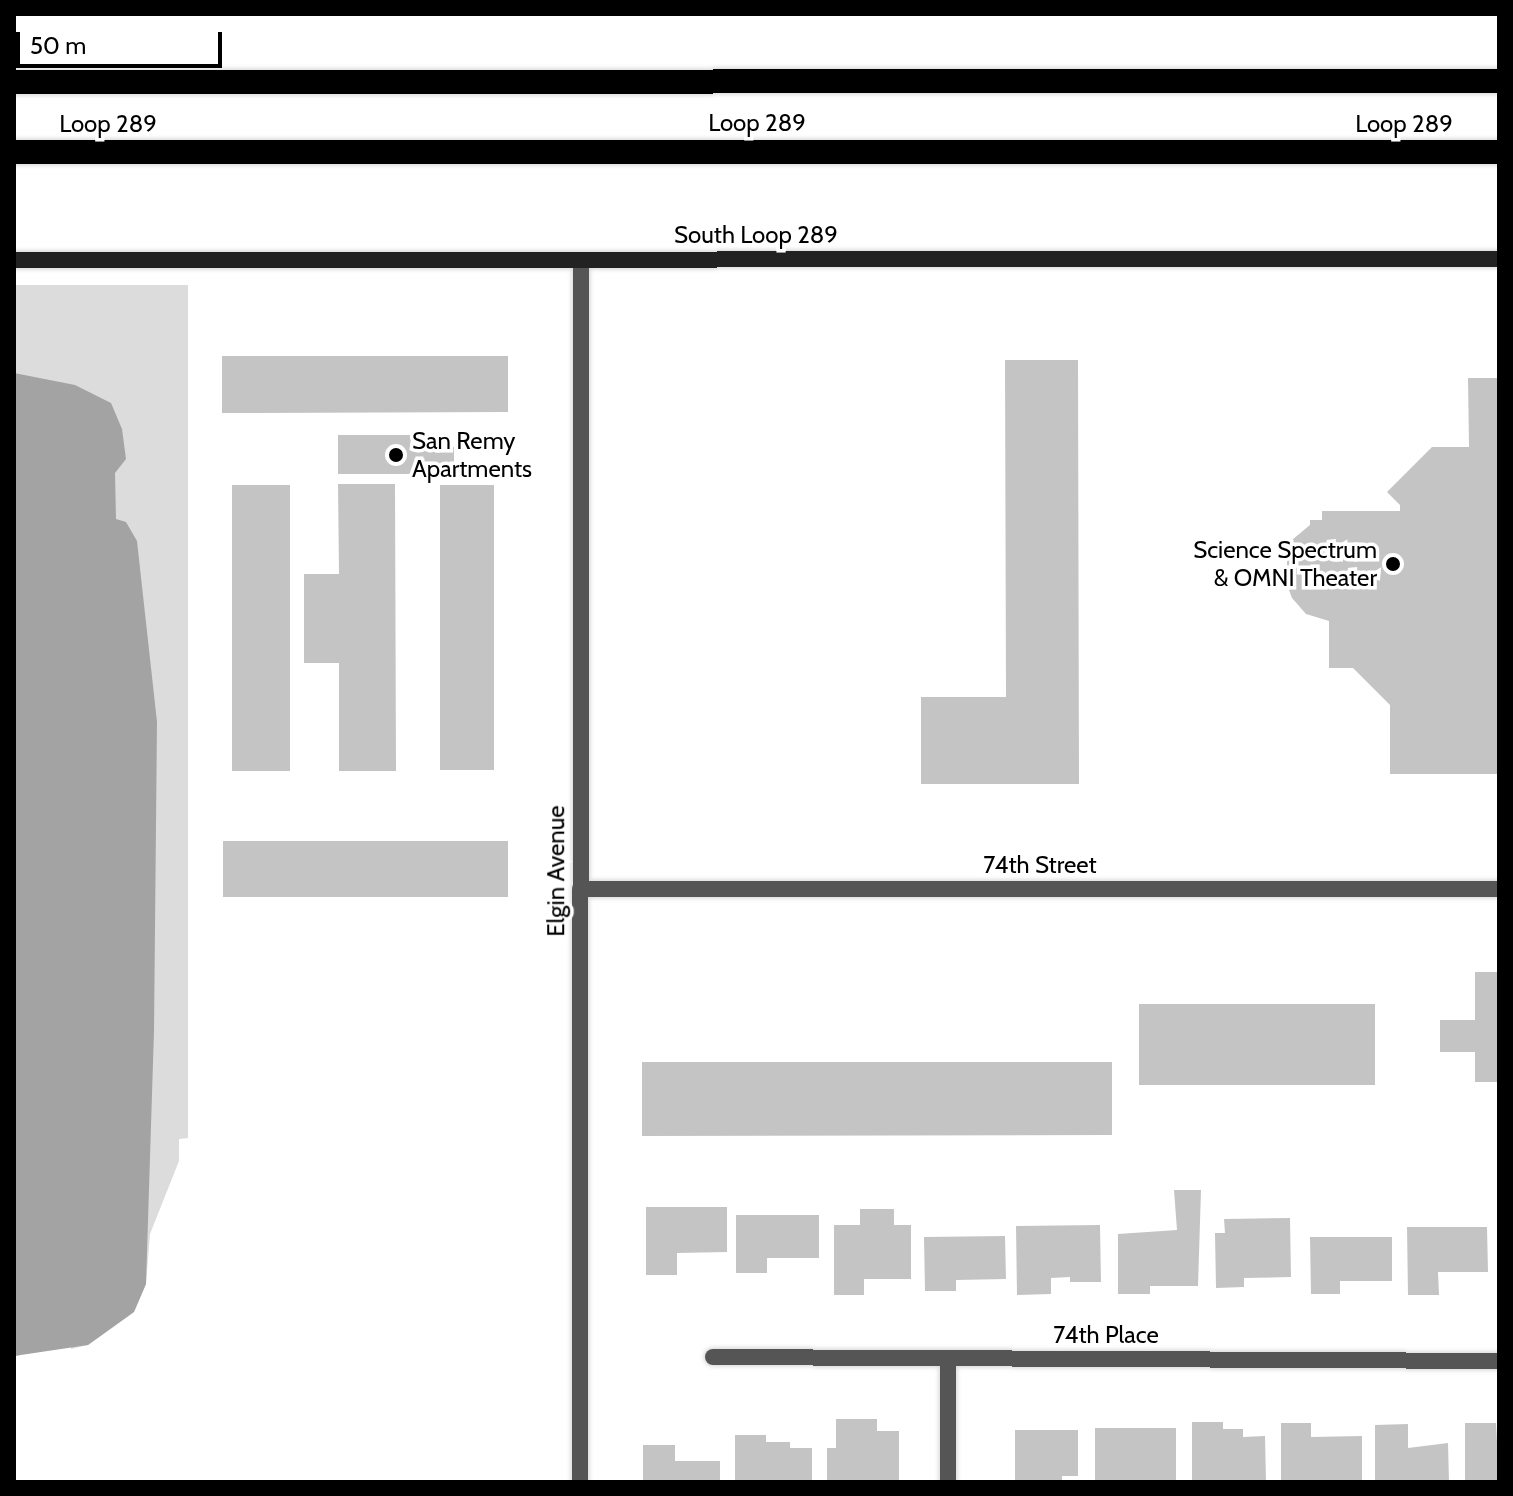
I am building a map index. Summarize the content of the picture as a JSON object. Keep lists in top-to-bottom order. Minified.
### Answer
{"streets":{"highway":["Loop 289"],"main road":["South Loop 289"],"street":["74th Street","Elgin Avenue","74th Place"]},"crossings":[["South Loop 289","Elgin Avenue"],["74th Street","Elgin Avenue"]],"places":["San Remy Apartments","Science Spectrum & OMNI Theater"],"scale_bar":"50 m"}
